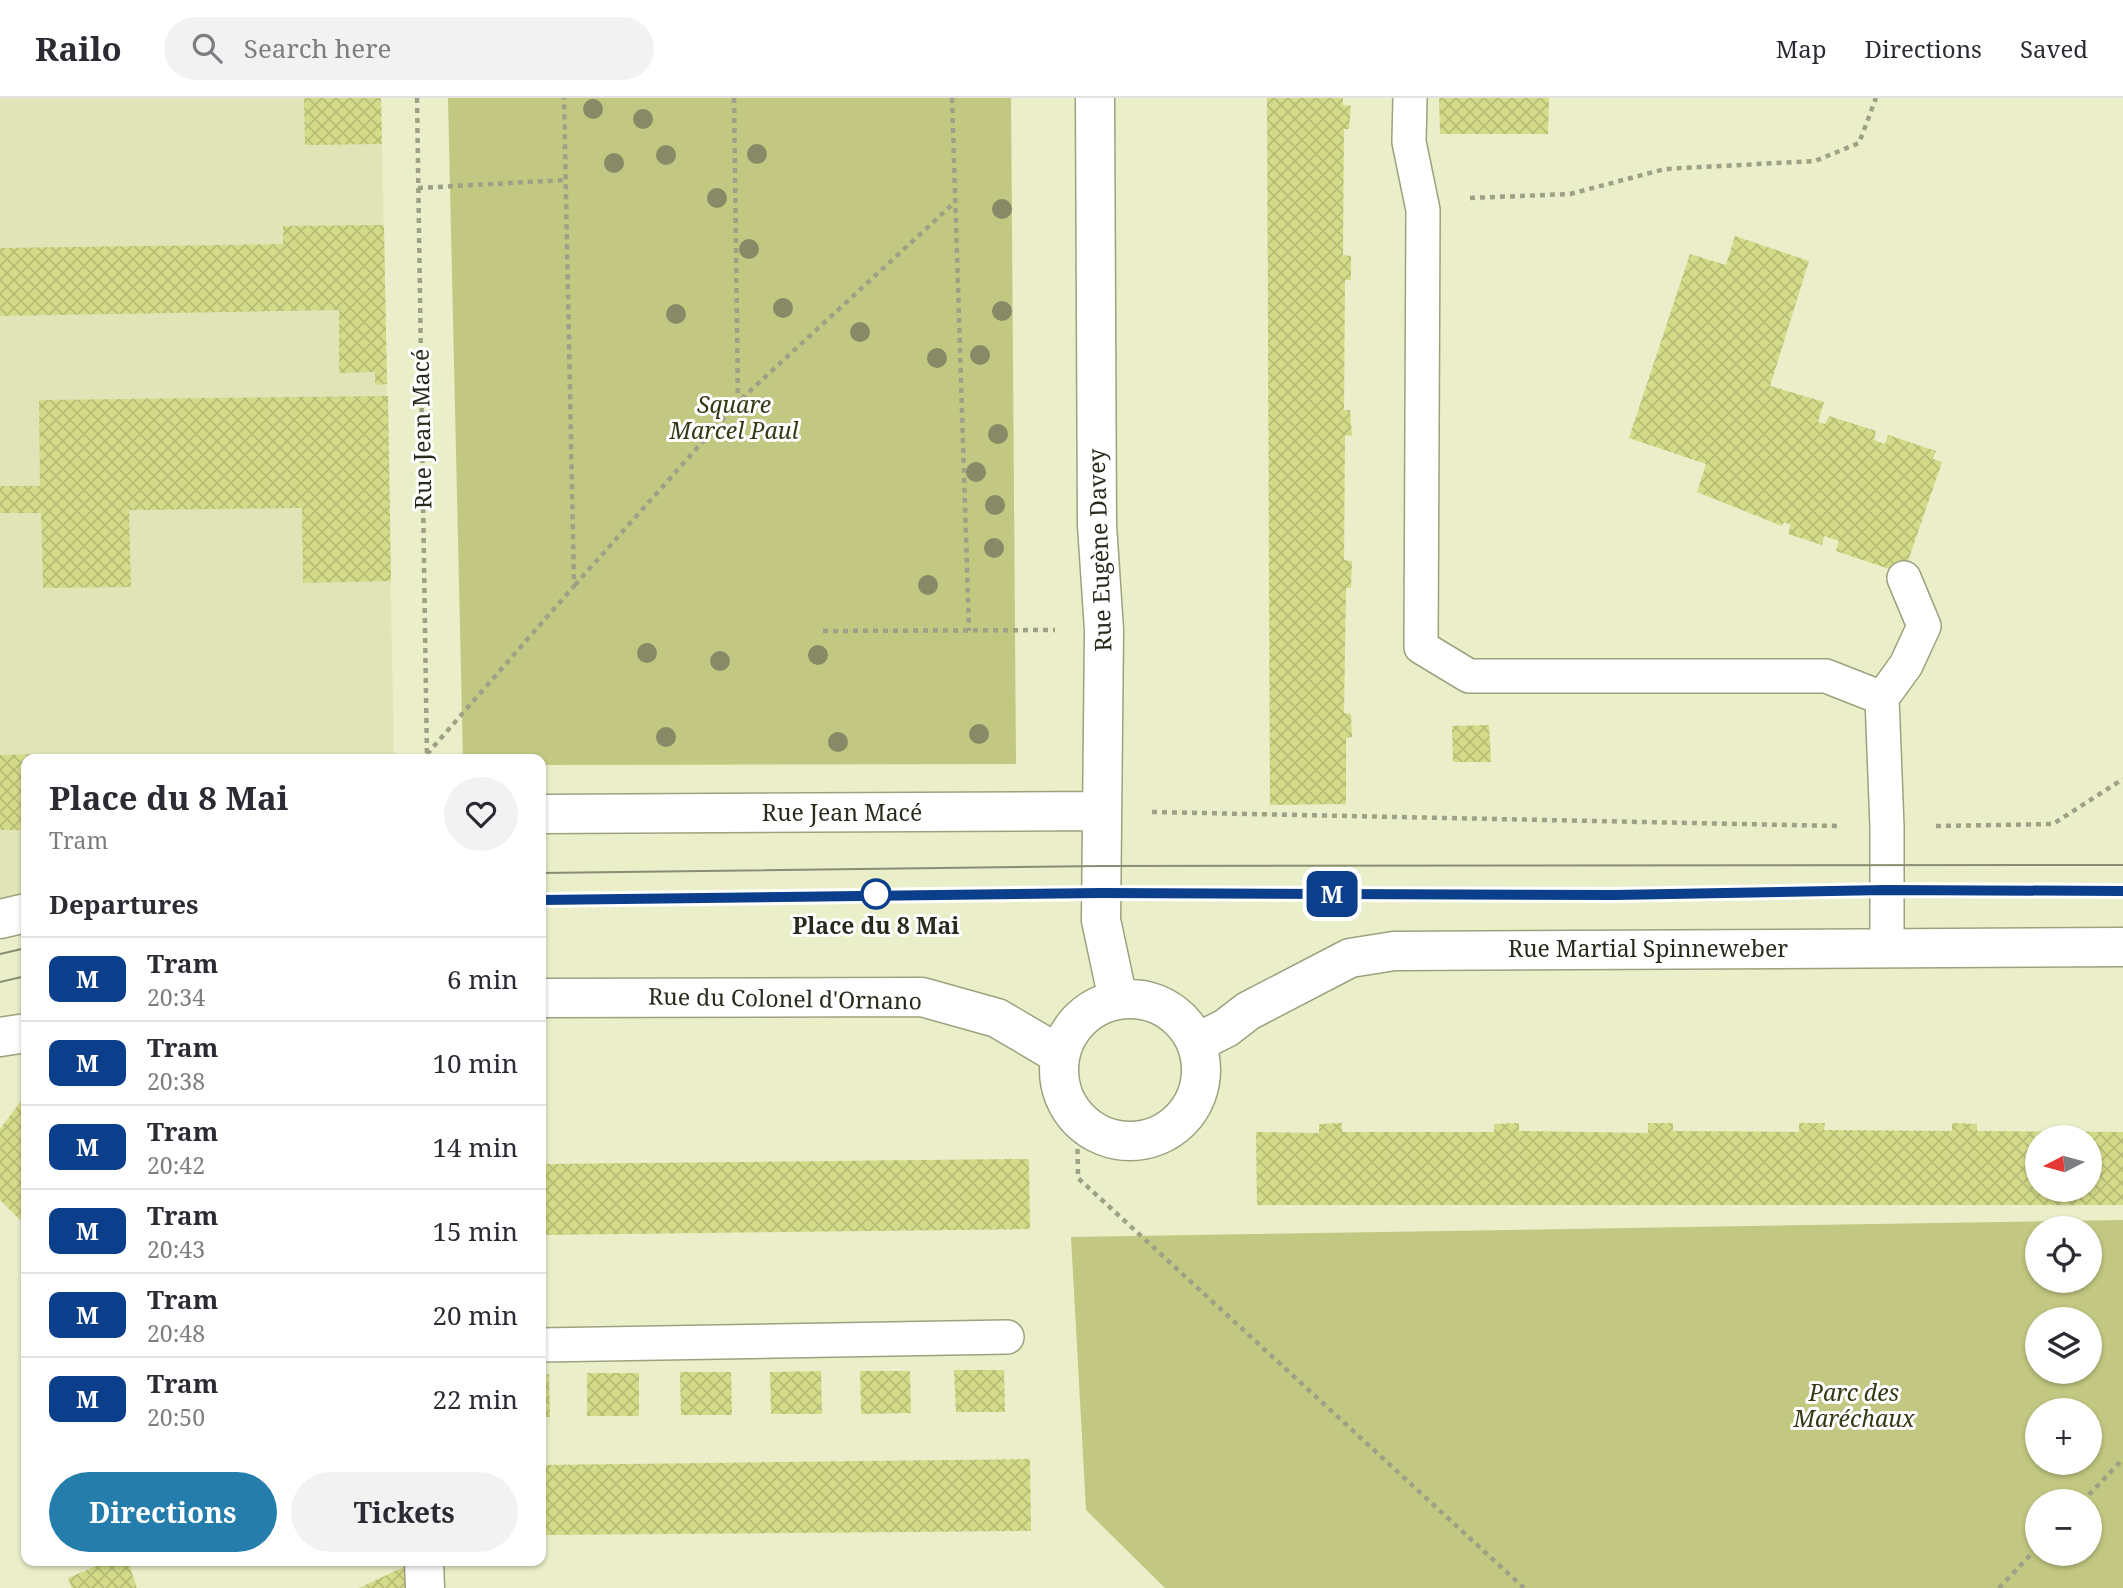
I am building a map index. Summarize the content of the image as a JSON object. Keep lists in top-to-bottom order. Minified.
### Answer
{"streets":{"street":["Rue Jean Macé","Rue Eugène Davey","Rue Martial Spinneweber","Rue du Colonel d'Ornano"]},"crossings":[["Rue Jean Macé","Rue Eugène Davey"],["Rue Eugène Davey","Rue Martial Spinneweber"],["Rue Eugène Davey","Rue du Colonel d'Ornano"],["Rue Martial Spinneweber","Rue du Colonel d'Ornano"]],"parks":["Square Marcel Paul","Parc des Maréchaux"],"places":["Place du 8 Mai"],"lines":["tram line M"],"north":"left","page":{"header":"Railo","search":"Search here","nav":["Map","Directions","Saved"],"on_map":"M","heading":[["Place du 8 Mai","Tram"],"Departures"],"list":[{"mark":"M","name":"Tram","note":"20:34","value":"6 min"},{"mark":"M","name":"Tram","note":"20:38","value":"10 min"},{"mark":"M","name":"Tram","note":"20:42","value":"14 min"},{"mark":"M","name":"Tram","note":"20:43","value":"15 min"},{"mark":"M","name":"Tram","note":"20:48","value":"20 min"},{"mark":"M","name":"Tram","note":"20:50","value":"22 min"}],"map_buttons":["+","−"],"buttons":["Directions","Tickets"]}}
